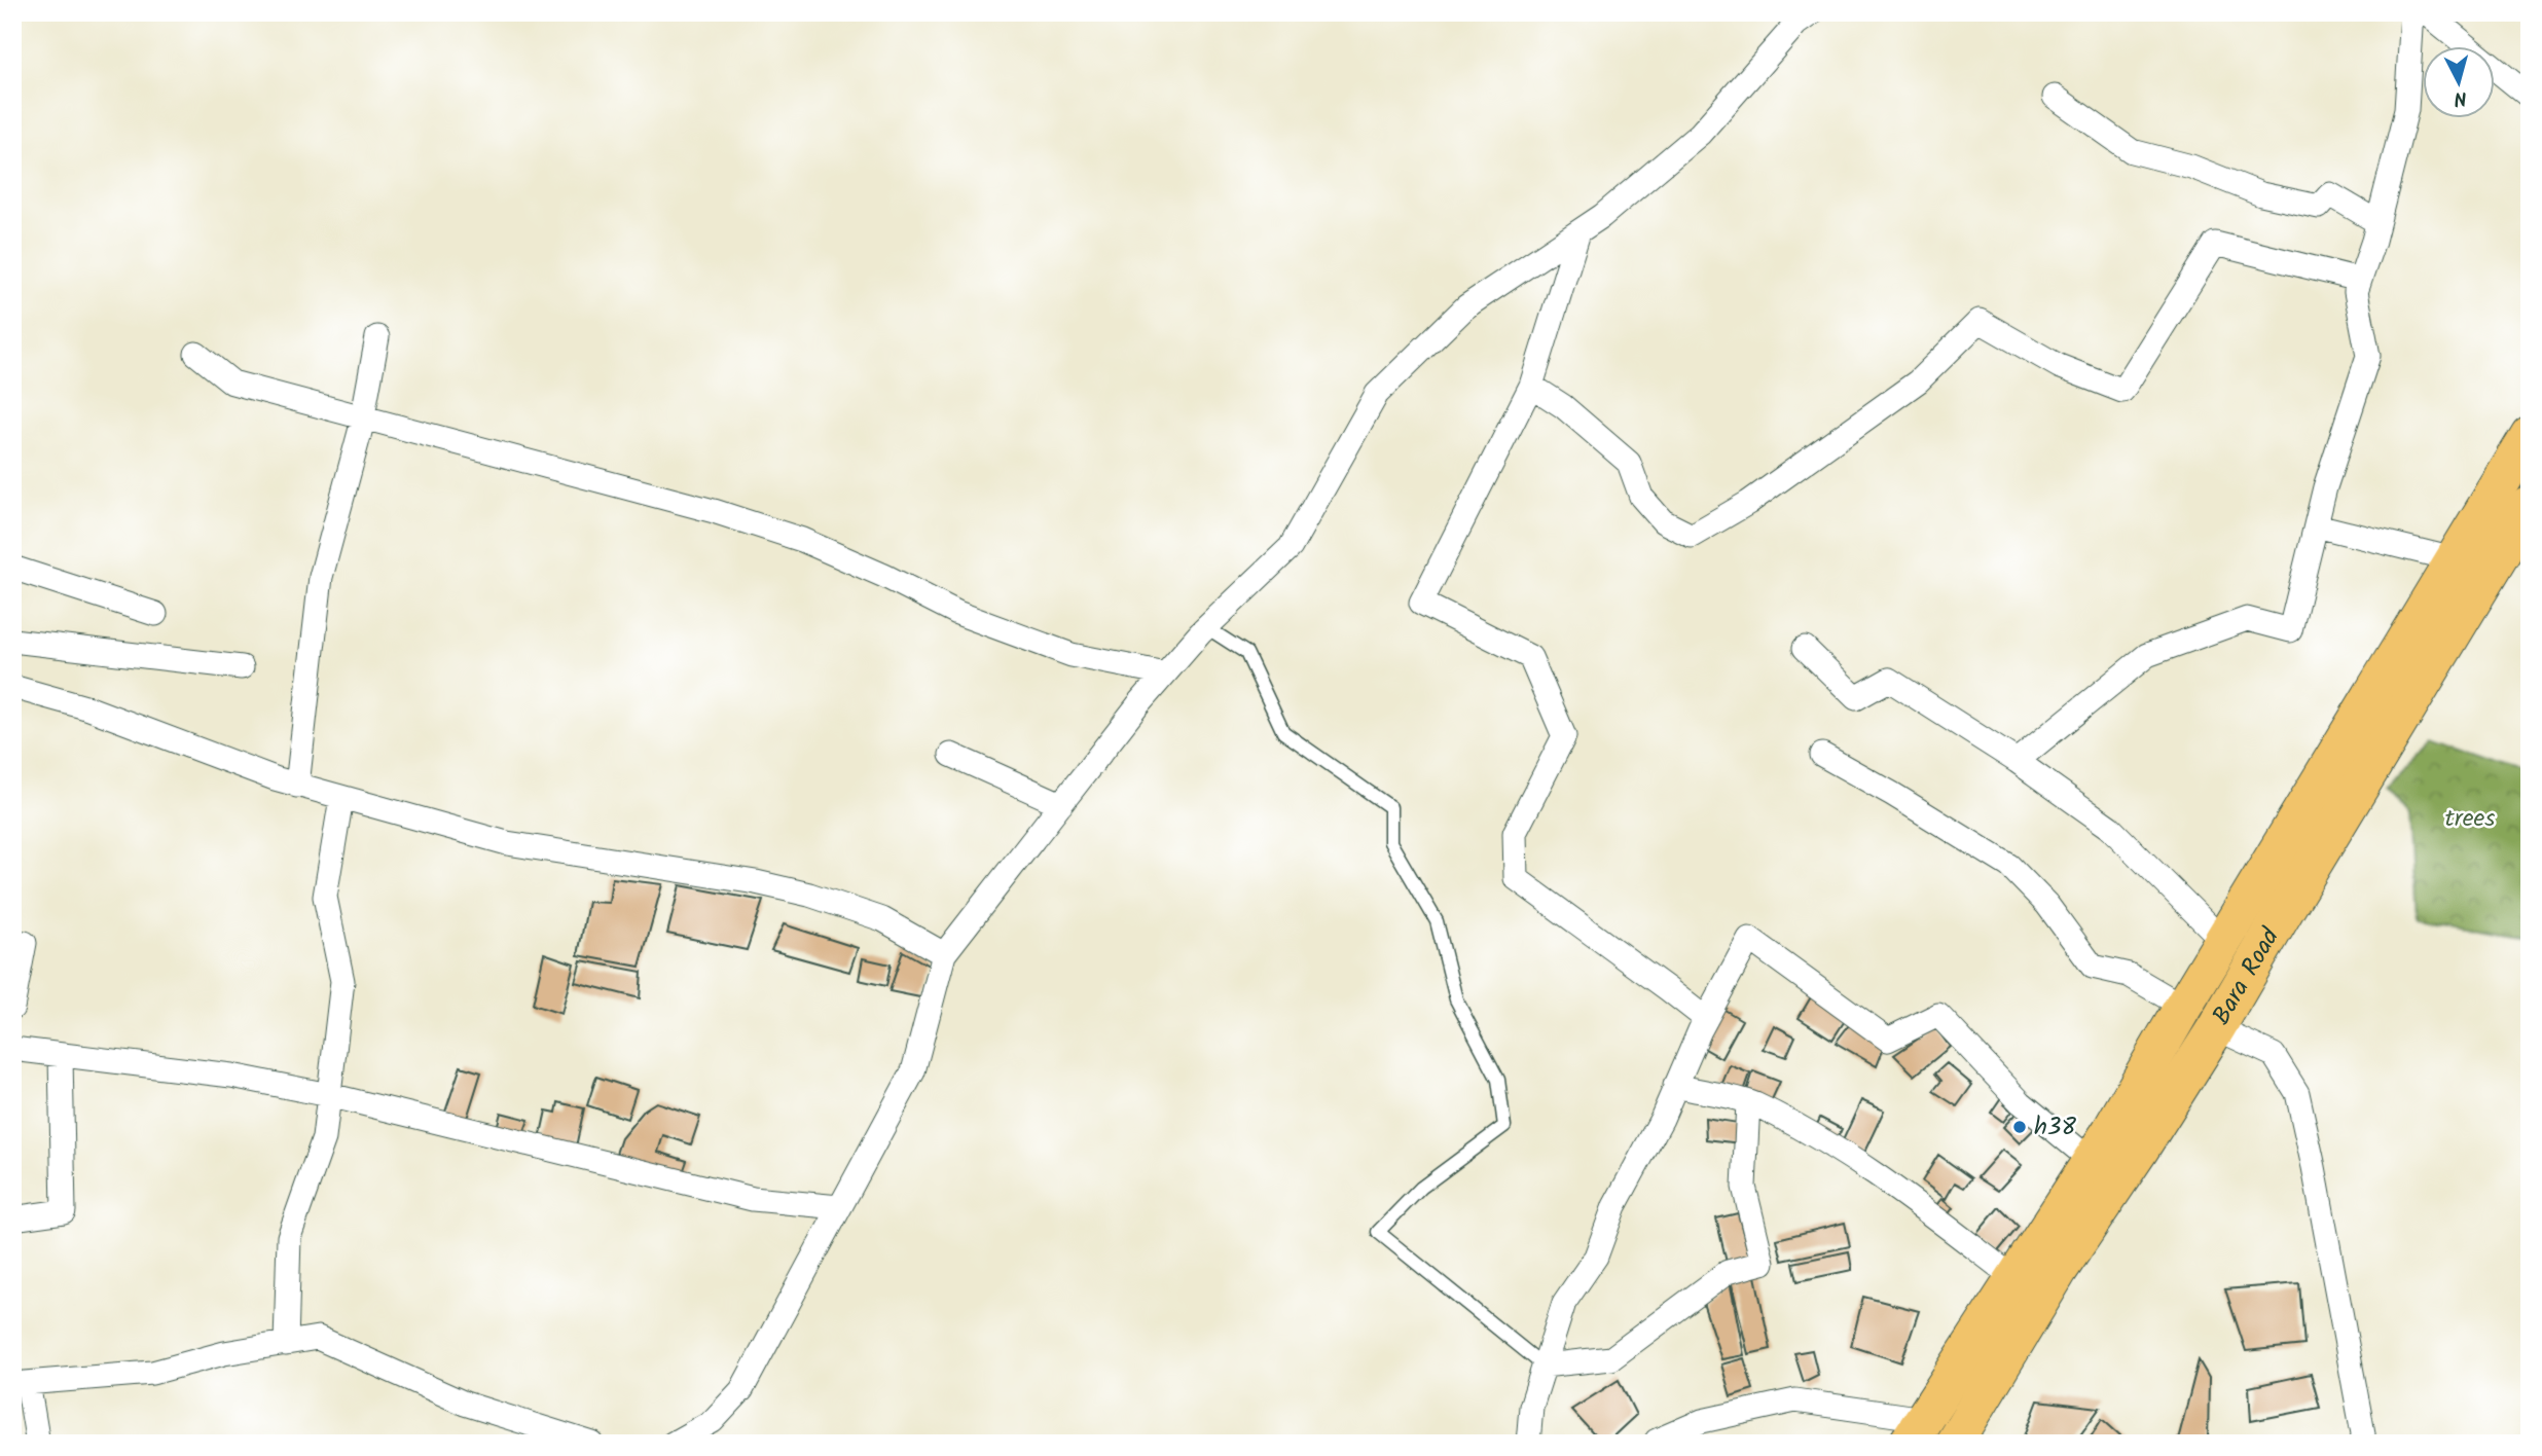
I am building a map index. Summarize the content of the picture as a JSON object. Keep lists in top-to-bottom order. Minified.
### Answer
{"streets":{"main road":["Bara Road"]},"parks":["trees"],"places":["h38"],"north":"bottom"}
